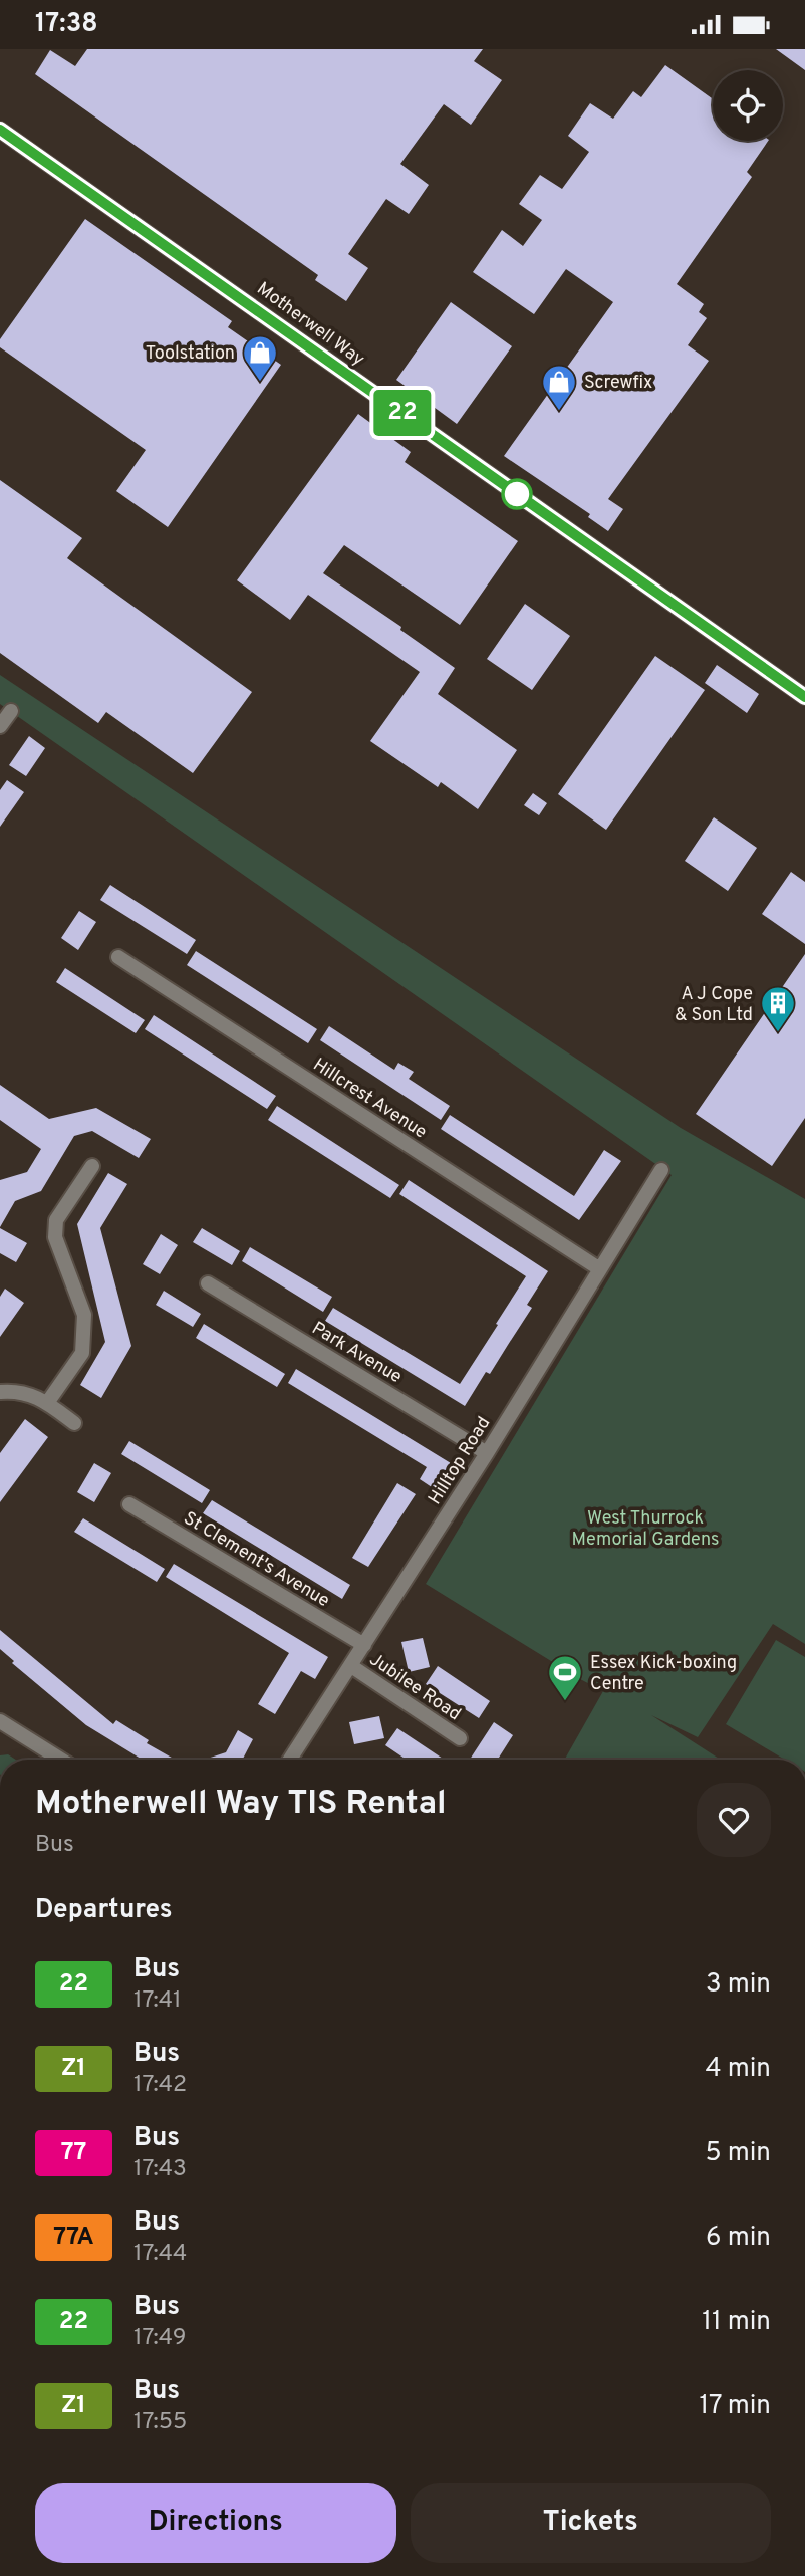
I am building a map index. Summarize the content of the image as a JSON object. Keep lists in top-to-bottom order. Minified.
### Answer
{"streets":{"street":["Motherwell Way","Hillcrest Avenue","Park Avenue","Hilltop Road","St Clement's Avenue","Jubilee Road"]},"crossings":[["Hillcrest Avenue","Hilltop Road"],["Park Avenue","Hilltop Road"],["Hilltop Road","St Clement's Avenue"],["Hilltop Road","Jubilee Road"]],"parks":["West Thurrock Memorial Gardens"],"places":{"shop":["Toolstation","Screwfix"],"building":["A J Cope & Son Ltd"],"sports":["Essex Kick-boxing Centre"]},"lines":["bus line 22"],"page":{"status":"17:38","on_map":"22","heading":[["Motherwell Way TIS Rental","Bus"],"Departures"],"list":[{"mark":"22","name":"Bus","note":"17:41","value":"3 min"},{"mark":"Z1","name":"Bus","note":"17:42","value":"4 min"},{"mark":"77","name":"Bus","note":"17:43","value":"5 min"},{"mark":"77A","name":"Bus","note":"17:44","value":"6 min"},{"mark":"22","name":"Bus","note":"17:49","value":"11 min"},{"mark":"Z1","name":"Bus","note":"17:55","value":"17 min"}],"buttons":["Directions","Tickets"]}}
